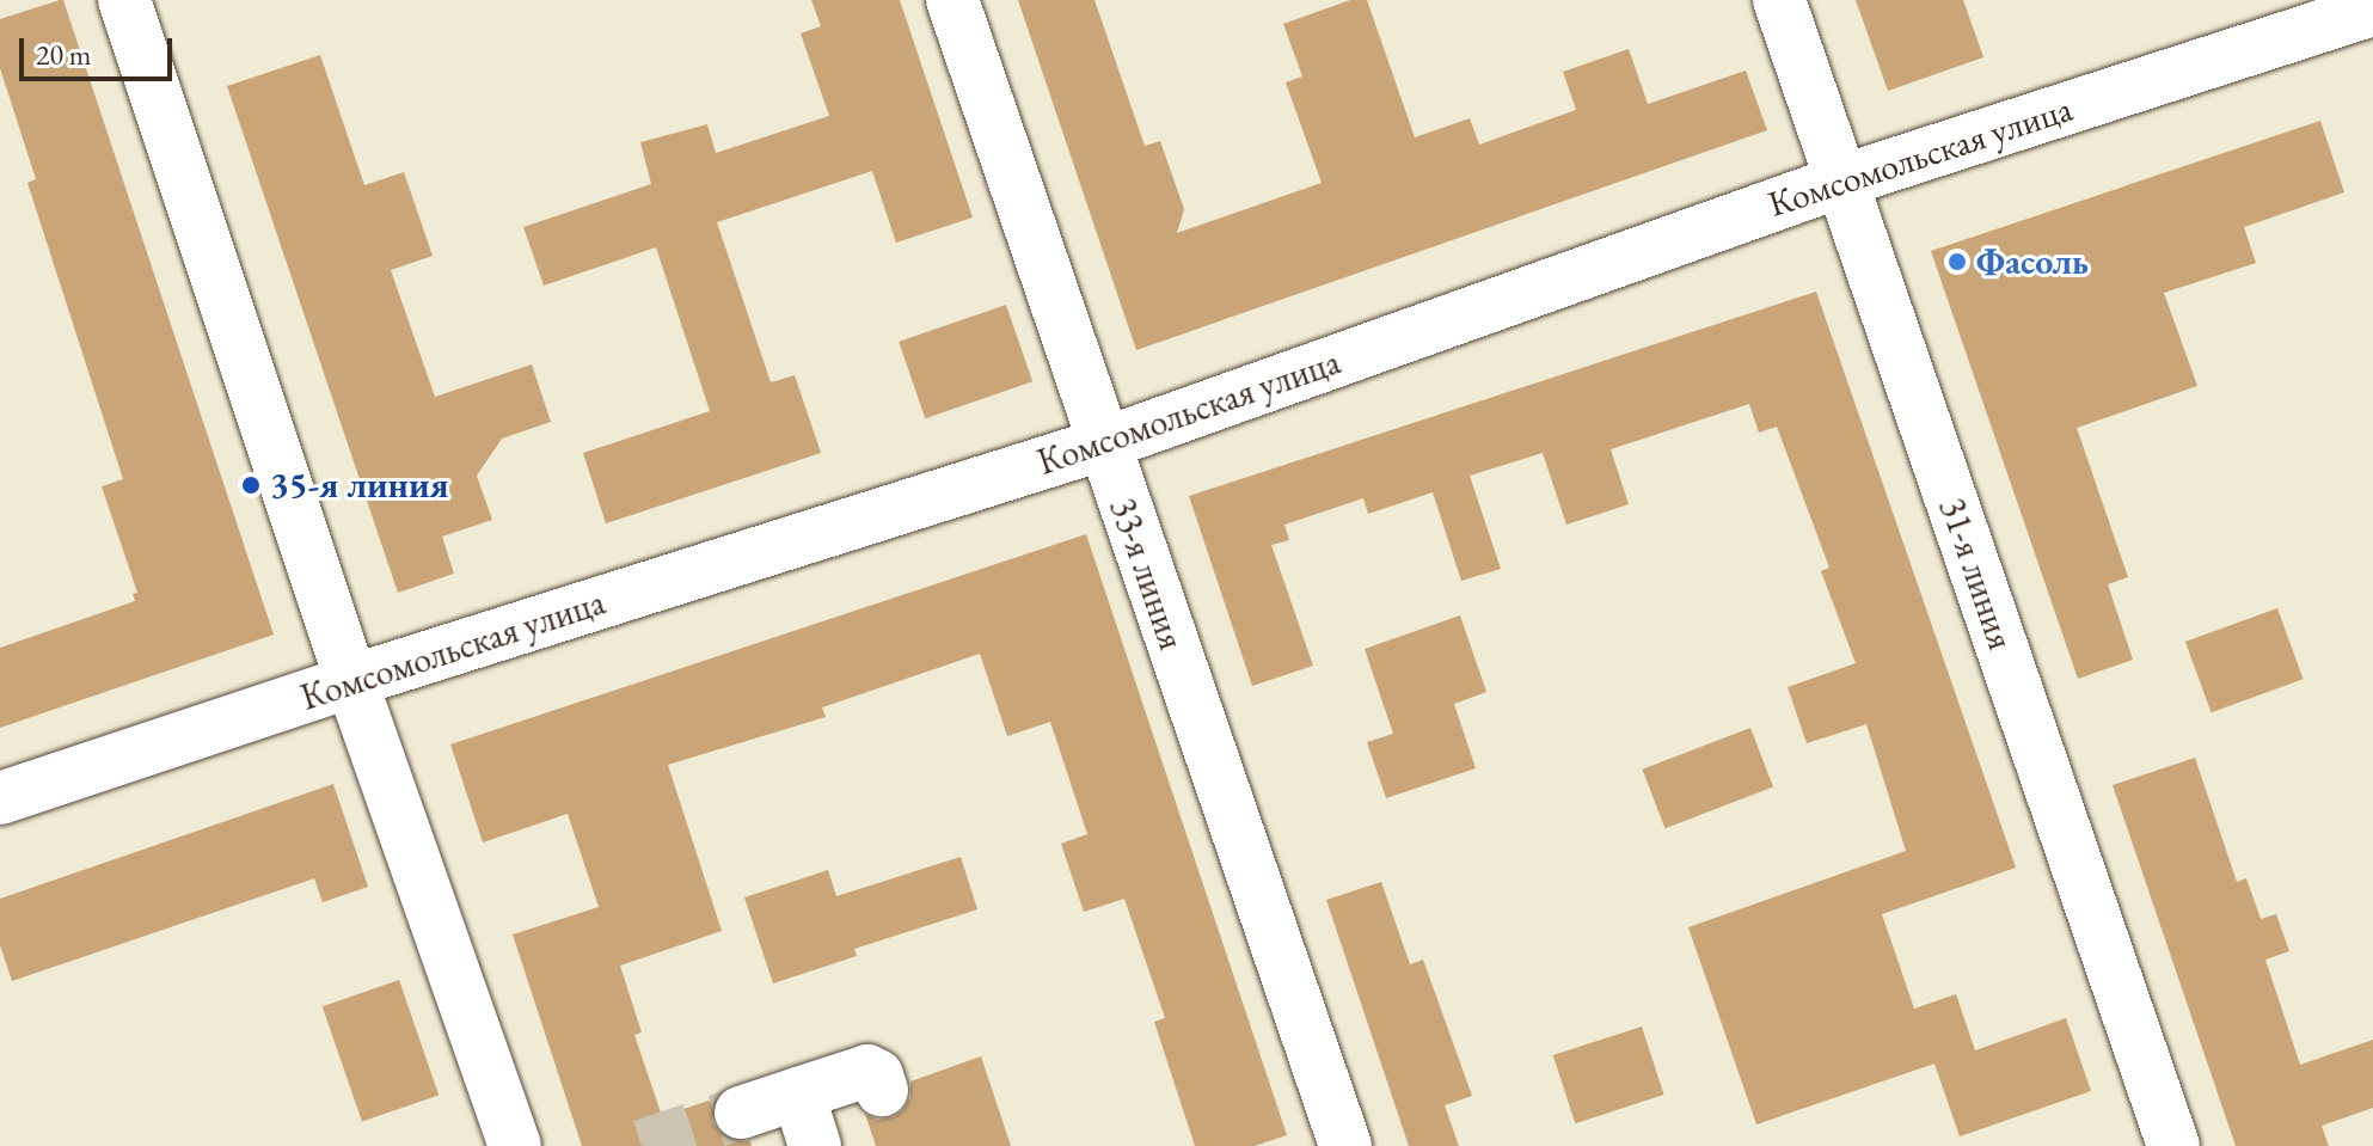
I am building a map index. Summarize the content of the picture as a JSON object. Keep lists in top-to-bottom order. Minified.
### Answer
{"streets":{"street":["Комсомольская улица","33-я линия","31-я линия"]},"crossings":[["Комсомольская улица","33-я линия"],["Комсомольская улица","31-я линия"]],"places":["Фасоль","35-я линия"],"scale_bar":"20 m"}
